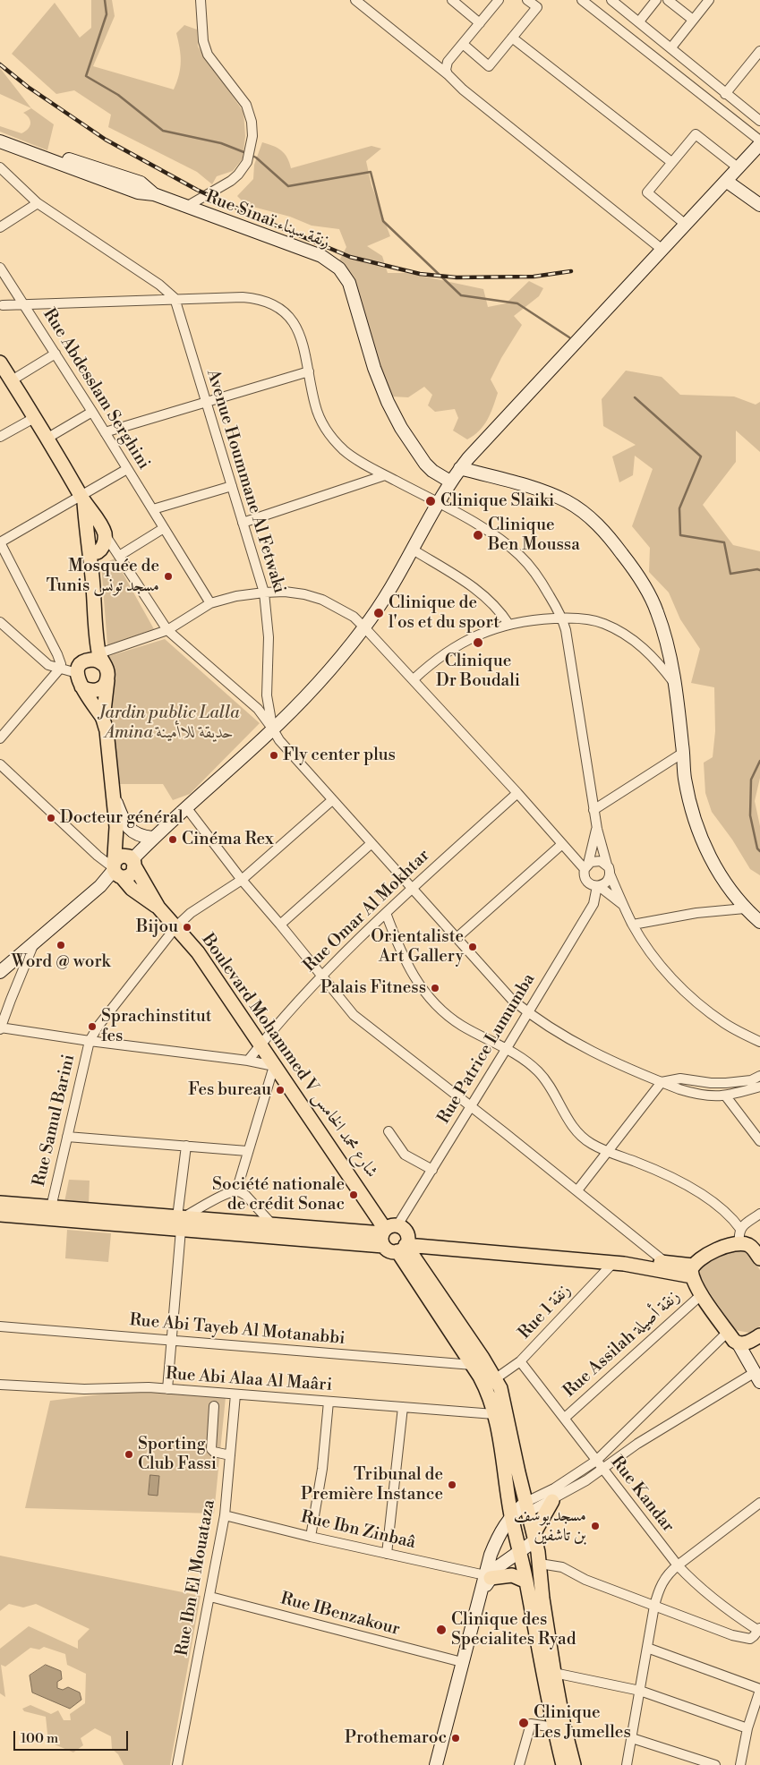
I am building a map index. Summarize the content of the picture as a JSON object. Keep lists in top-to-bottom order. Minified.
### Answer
{"streets":{"main road":["Boulevard Mohammed V شارع محمد الخامس"],"street":["Rue Sinaï زنقة سيناء","Rue Abdesslam Serghini","Avenue Hoummane Al Fetwaki","Rue Omar Al Mokhtar","Rue Patrice Lumumba","Rue Samul Barini","Rue 1 زنقة","Rue Abi Tayeb Al Motanabbi","Rue Assilah زنقة أصيلة","Rue Abi Alaa Al Maâri","Rue Kandar","Rue Ibn Zinbaâ","Rue Ibn El Mouataza","Rue IBenzakour"]},"crossings":[["Rue Omar Al Mokhtar","Boulevard Mohammed V شارع محمد الخامس"],["Rue Patrice Lumumba","Boulevard Mohammed V شارع محمد الخامس"],["Boulevard Mohammed V شارع محمد الخامس","Rue Samul Barini"],["Rue 1 زنقة","Rue Kandar"],["Rue Assilah زنقة أصيلة","Rue Kandar"],["Rue Abi Alaa Al Maâri","Rue Ibn El Mouataza"],["Rue Ibn Zinbaâ","Rue Ibn El Mouataza"],["Rue Ibn El Mouataza","Rue IBenzakour"]],"parks":["Jardin public Lalla Amina حديقة للاأمينة"],"places":["Clinique Slaiki","Clinique Ben Moussa","Mosquée de Tunis مسجد تونس","Clinique de l'os et du sport","Clinique Dr Boudali","Fly center plus","Docteur général","Cinéma Rex","Bijou","Word @ work","Orientaliste Art Gallery","Palais Fitness","Sprachinstitut fes","Fes bureau","Société nationale de crédit Sonac","Sporting Club Fassi","Tribunal de Première Instance","مسجد يوسف بن تاشفين","Clinique des Specialites Ryad","Clinique Les Jumelles","Prothemaroc"],"scale_bar":"100 m"}
